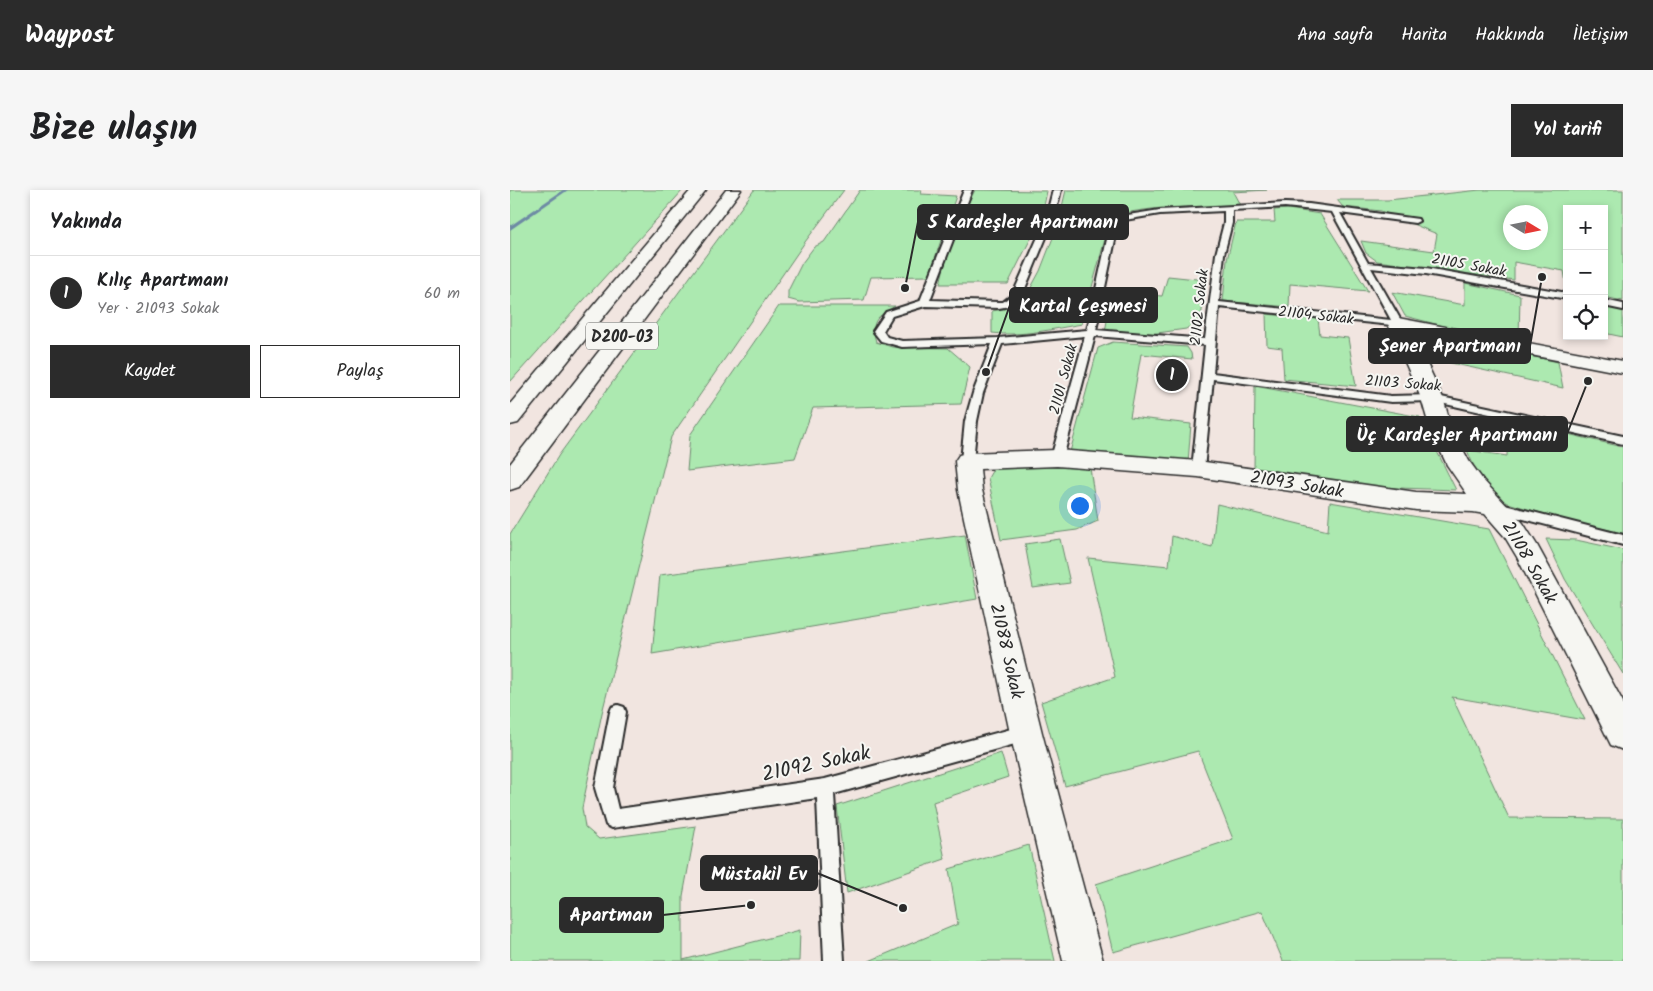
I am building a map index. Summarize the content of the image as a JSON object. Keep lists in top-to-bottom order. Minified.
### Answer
{"streets":{"main road":["21104 Sokak","D200-03","21093 Sokak","21108 Sokak","21088 Sokak"],"lane":["21105 Sokak","21102 Sokak","21101 Sokak","21103 Sokak","21092 Sokak"]},"crossings":[["21105 Sokak","21108 Sokak"],["21102 Sokak","21104 Sokak"],["21102 Sokak","21103 Sokak"],["21102 Sokak","21093 Sokak"],["21104 Sokak","21108 Sokak"],["21101 Sokak","21093 Sokak"],["21103 Sokak","21108 Sokak"],["21093 Sokak","21108 Sokak"],["21093 Sokak","21088 Sokak"],["21088 Sokak","21092 Sokak"]],"places":["Şener Apartmanı","5 Kardeşler Apartmanı","Kartal Çeşmesi","Üç Kardeşler Apartmanı","Apartman","Müstakil Ev"],"north":"right","page":{"header":"Waypost","nav":["Ana sayfa","Harita","Hakkında","İletişim"],"title":"Bize ulaşın","buttons":["Yol tarifi",["Kaydet","Paylaş"]],"heading":"Yakında","map_buttons":["+","−"],"list":[{"mark":"1","name":"Kılıç Apartmanı","note":"Yer · 21093 Sokak","value":"60 m"}],"pins":"1"}}
